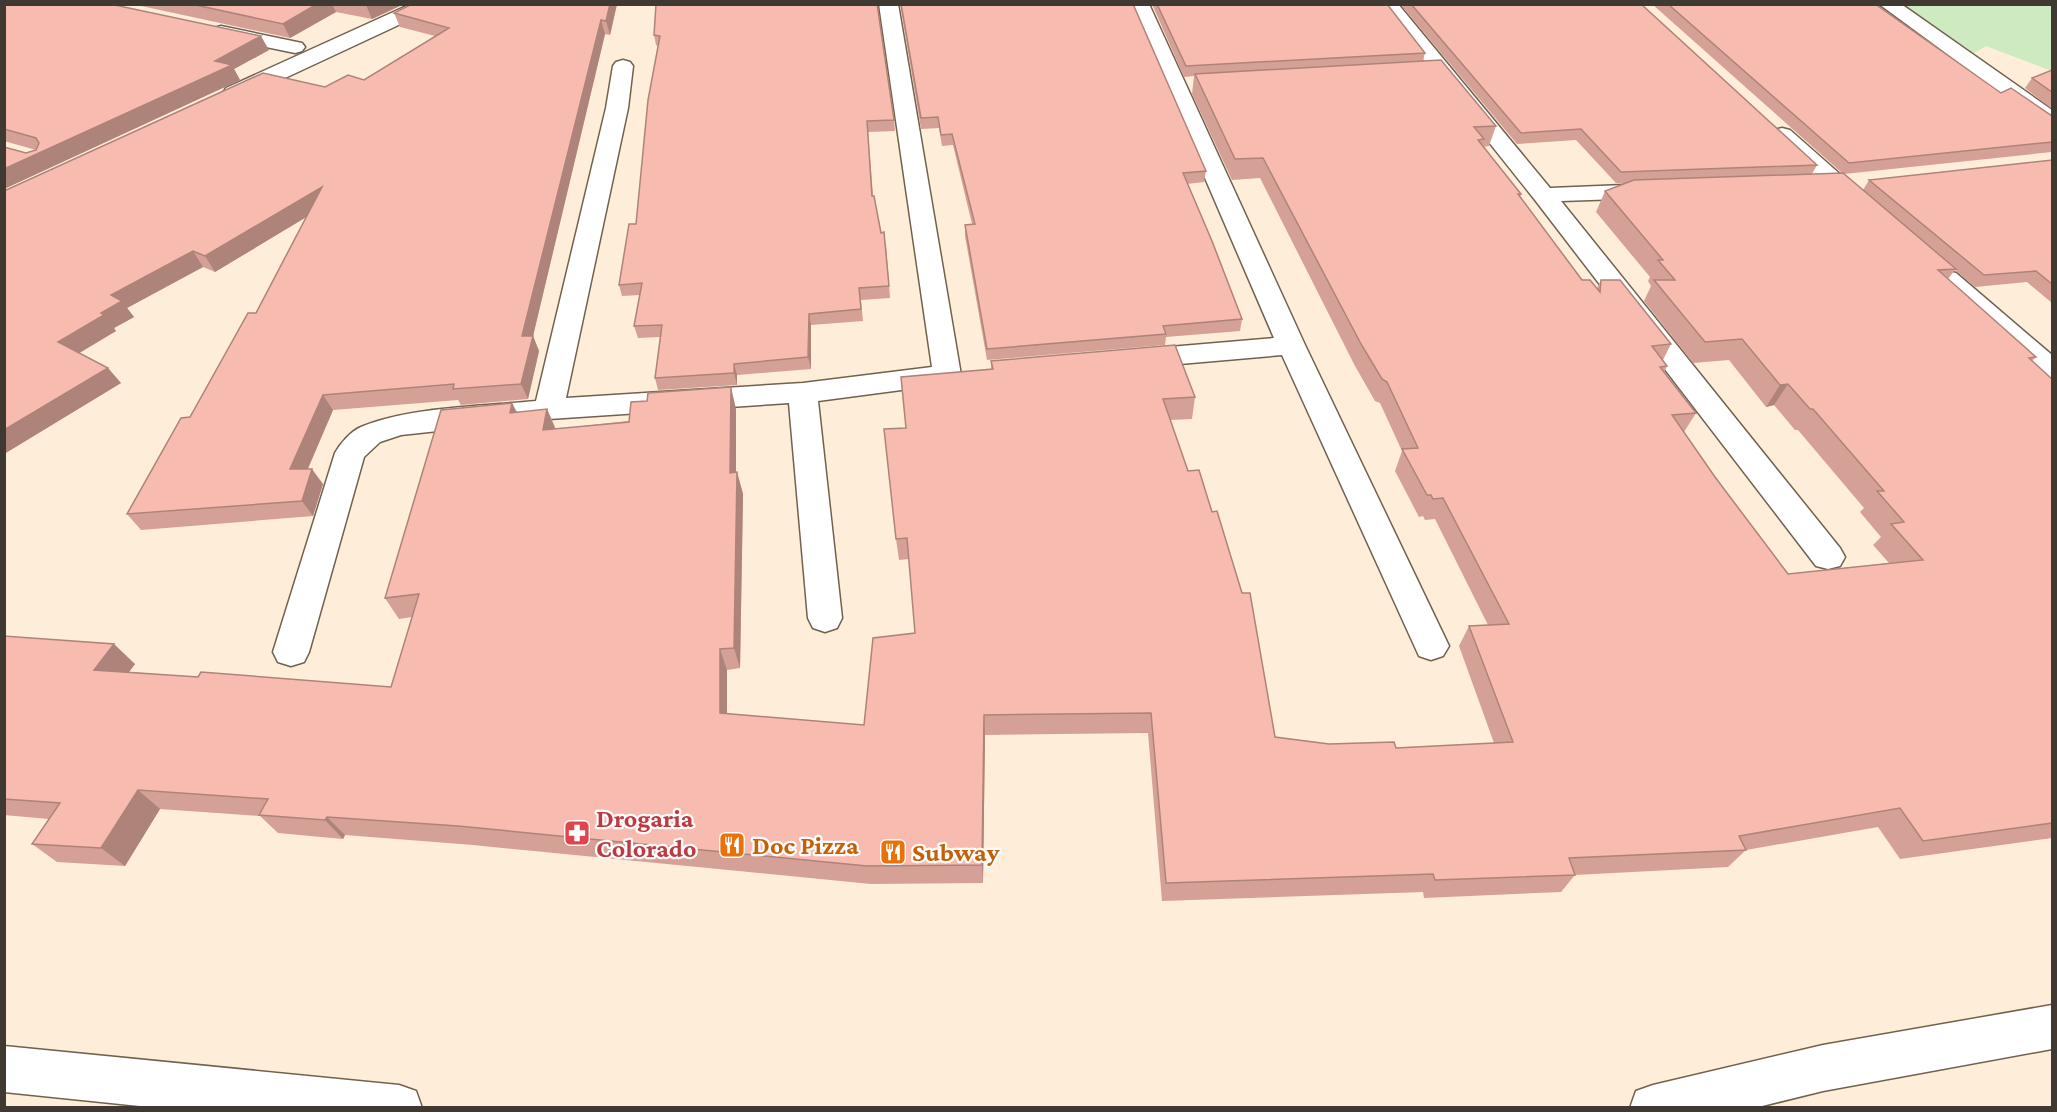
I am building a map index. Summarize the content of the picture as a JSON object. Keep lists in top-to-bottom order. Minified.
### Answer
{"places":{"pharmacy":["Drogaria Colorado"],"restaurant":["Doc Pizza","Subway"]}}
